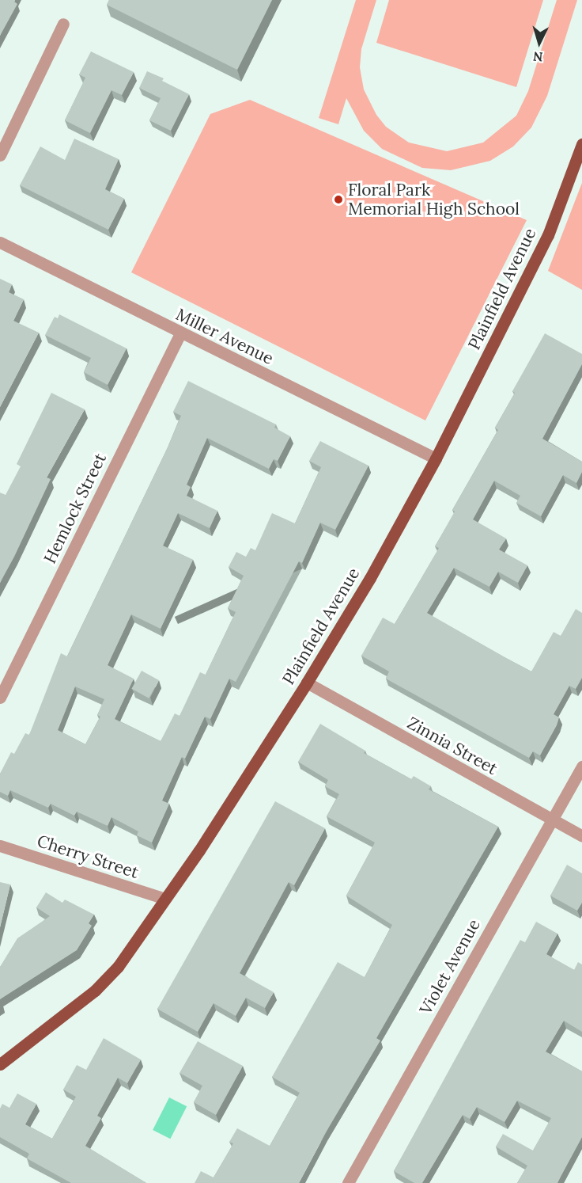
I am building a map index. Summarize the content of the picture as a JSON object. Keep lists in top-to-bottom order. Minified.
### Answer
{"streets":{"main road":["Plainfield Avenue"],"street":["Miller Avenue","Hemlock Street","Zinnia Street","Cherry Street","Violet Avenue"]},"crossings":[["Plainfield Avenue","Miller Avenue"],["Plainfield Avenue","Zinnia Street"],["Plainfield Avenue","Cherry Street"],["Miller Avenue","Hemlock Street"],["Zinnia Street","Violet Avenue"]],"places":["Floral Park Memorial High School"],"north":"bottom"}
